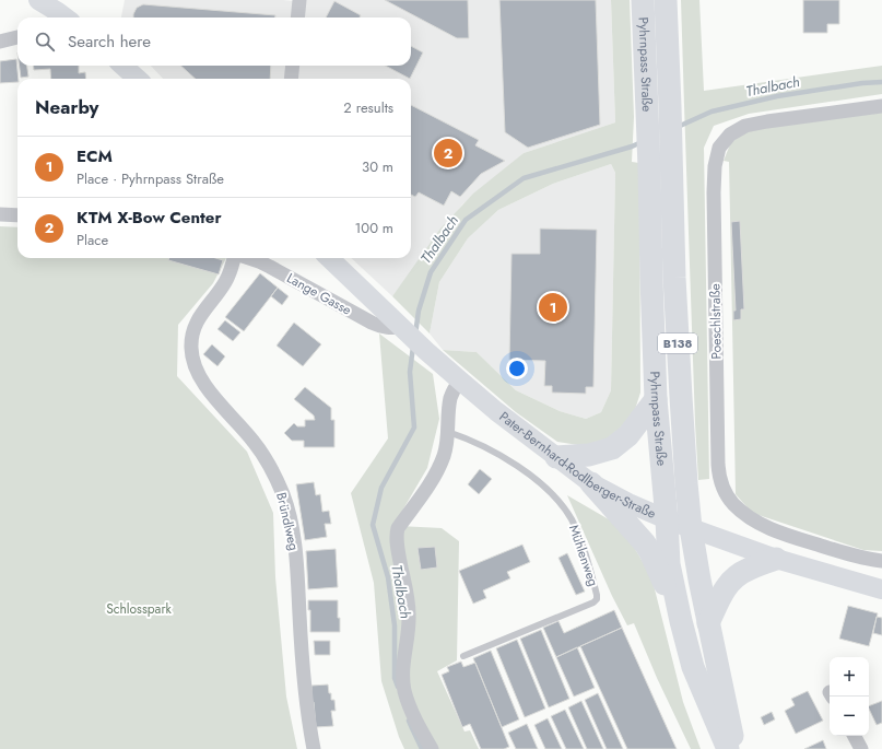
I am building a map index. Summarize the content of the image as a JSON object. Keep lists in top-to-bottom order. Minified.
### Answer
{"streets":{"main road":["Pyhrnpass Straße","B138","Pater-Bernhard-Rodlberger-Straße"],"street":["Lange Gasse","Poeschlstraße","Bründlweg"],"lane":["Mühlenweg"]},"crossings":[["Pyhrnpass Straße","Pater-Bernhard-Rodlberger-Straße"],["Lange Gasse","Pater-Bernhard-Rodlberger-Straße"]],"water":["Thalbach"],"parks":["Schlosspark"],"page":{"search":"Search here","heading":["Nearby","2 results"],"list":[{"mark":"1","name":"ECM","note":"Place · Pyhrnpass Straße","value":"30 m"},{"mark":"2","name":"KTM X-Bow Center","note":"Place","value":"100 m"}],"pins":["2","1"],"map_buttons":["+","−"]}}
